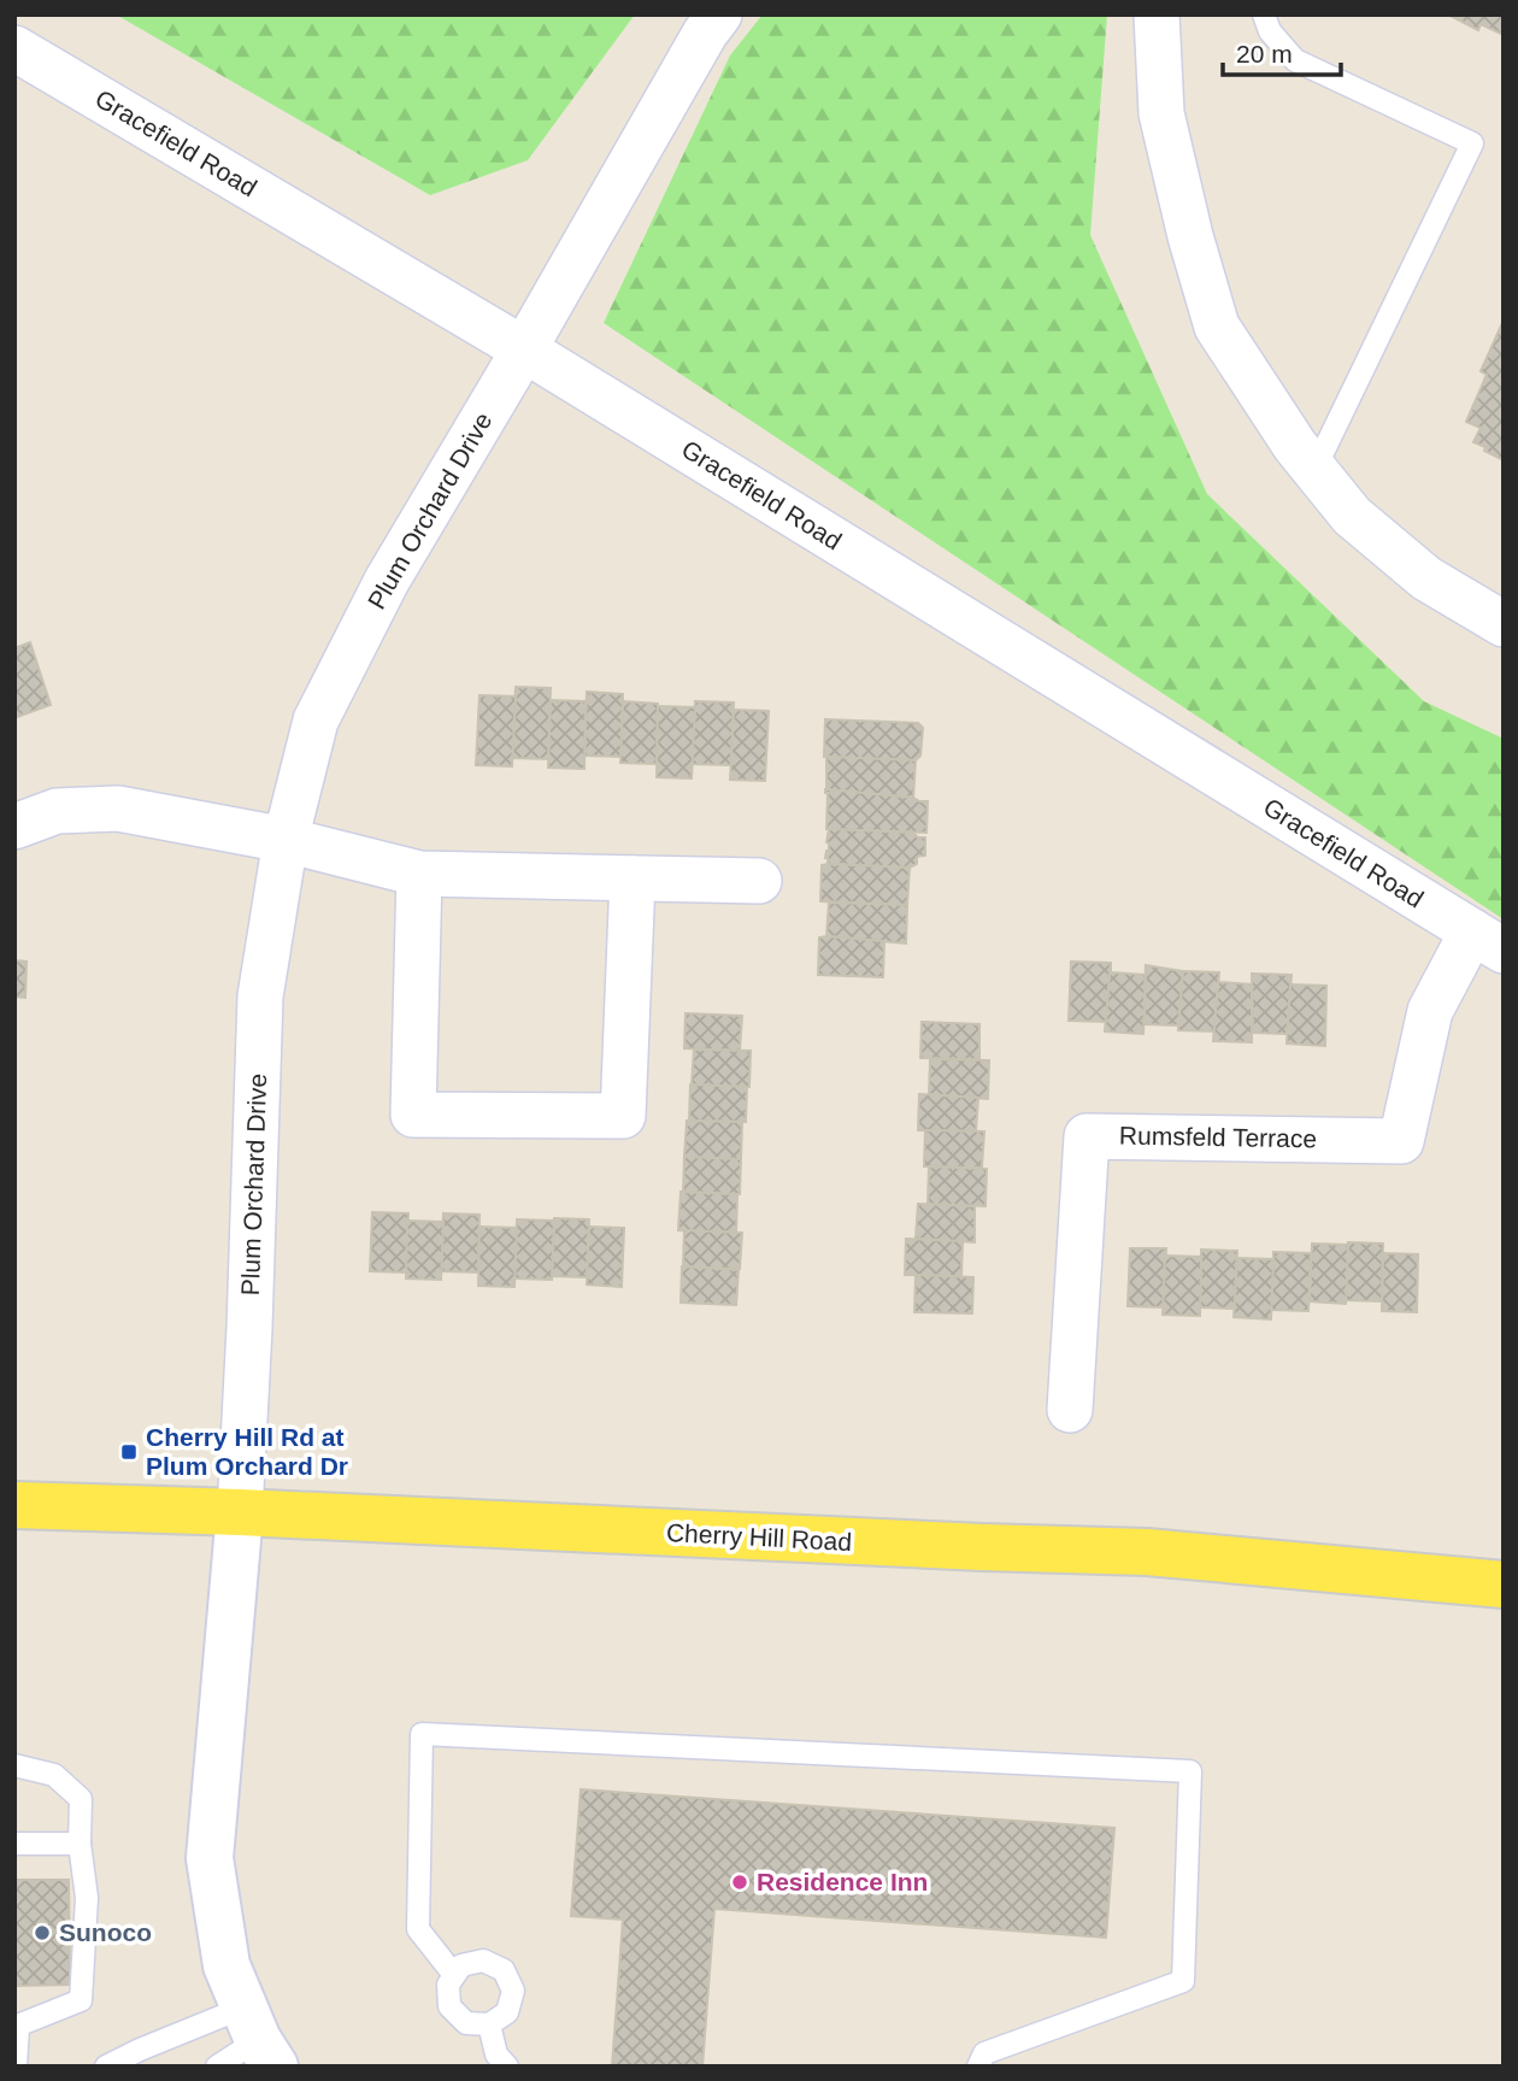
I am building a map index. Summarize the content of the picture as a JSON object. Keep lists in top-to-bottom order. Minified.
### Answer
{"streets":{"main road":["Cherry Hill Road"],"street":["Gracefield Road","Plum Orchard Drive","Rumsfeld Terrace"]},"crossings":[["Gracefield Road","Plum Orchard Drive"],["Gracefield Road","Rumsfeld Terrace"],["Plum Orchard Drive","Cherry Hill Road"]],"places":{"transit":["Cherry Hill Rd at Plum Orchard Dr"],"other":["Residence Inn","Sunoco"]},"scale_bar":"20 m"}
